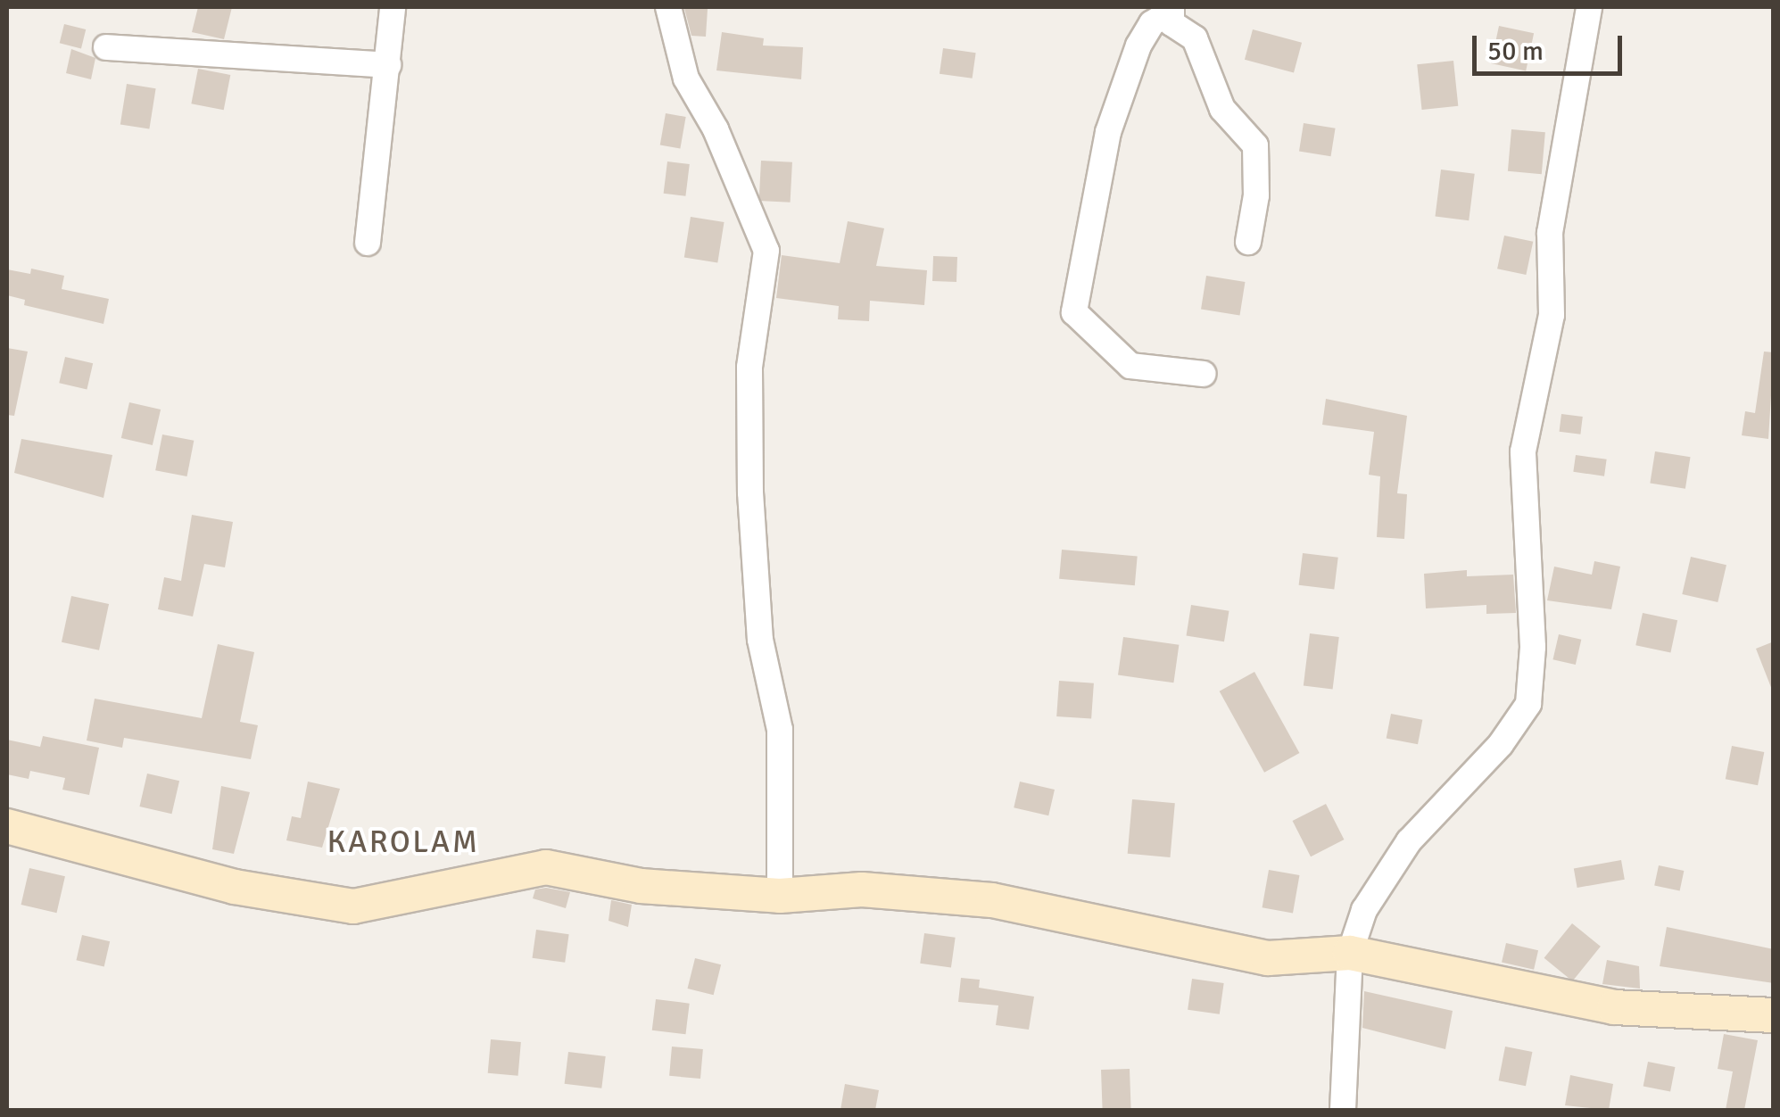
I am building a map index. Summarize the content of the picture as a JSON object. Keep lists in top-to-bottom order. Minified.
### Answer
{"districts":["KAROLAM"],"scale_bar":"50 m"}
